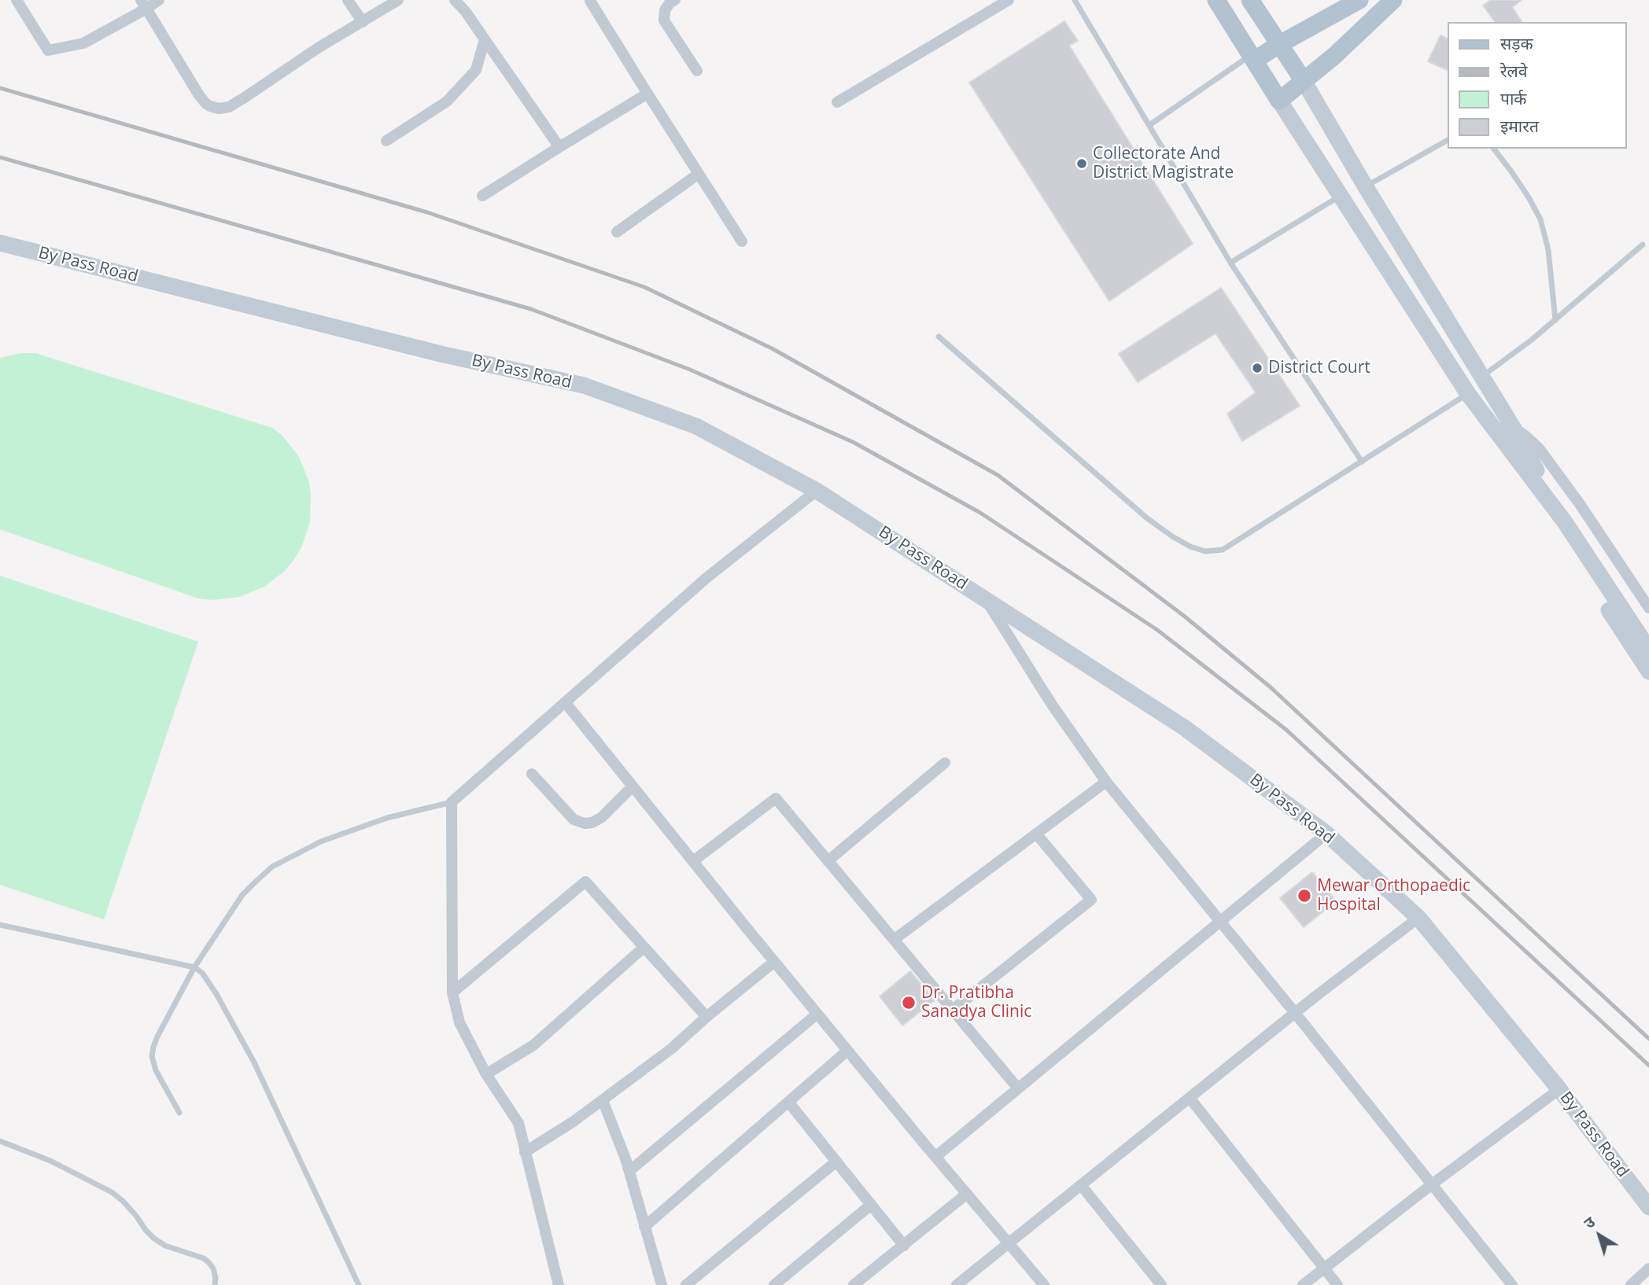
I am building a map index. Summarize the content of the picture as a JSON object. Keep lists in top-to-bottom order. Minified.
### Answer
{"streets":{"street":["By Pass Road"]},"places":["Collectorate And District Magistrate","District Court","Mewar Orthopaedic Hospital","Dr. Pratibha Sanadya Clinic"],"legend":["सड़क","रेलवे","पार्क","इमारत"],"north":"top left"}
